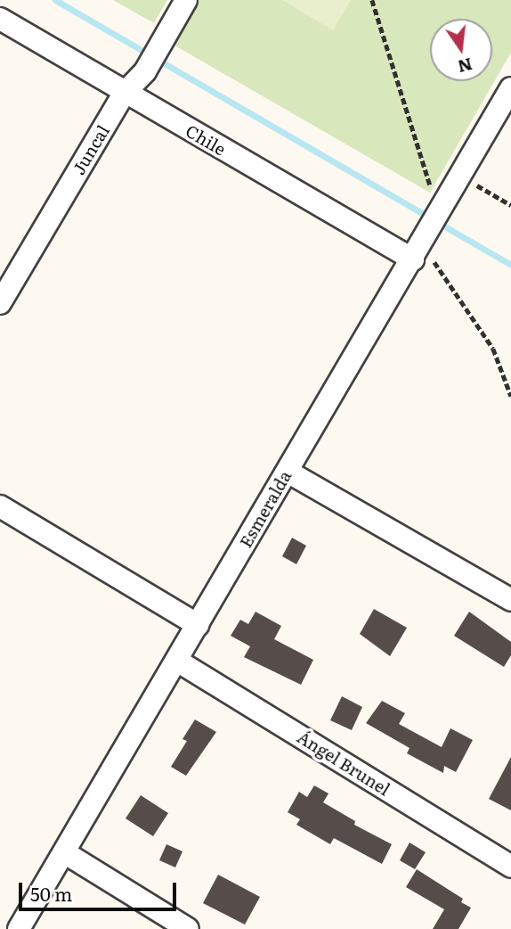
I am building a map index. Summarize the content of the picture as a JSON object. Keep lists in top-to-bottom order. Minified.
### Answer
{"streets":{"street":["Chile","Juncal","Esmeralda","Ángel Brunel"]},"crossings":[["Chile","Juncal"],["Chile","Esmeralda"],["Esmeralda","Ángel Brunel"]],"scale_bar":"50 m","north":"bottom"}
